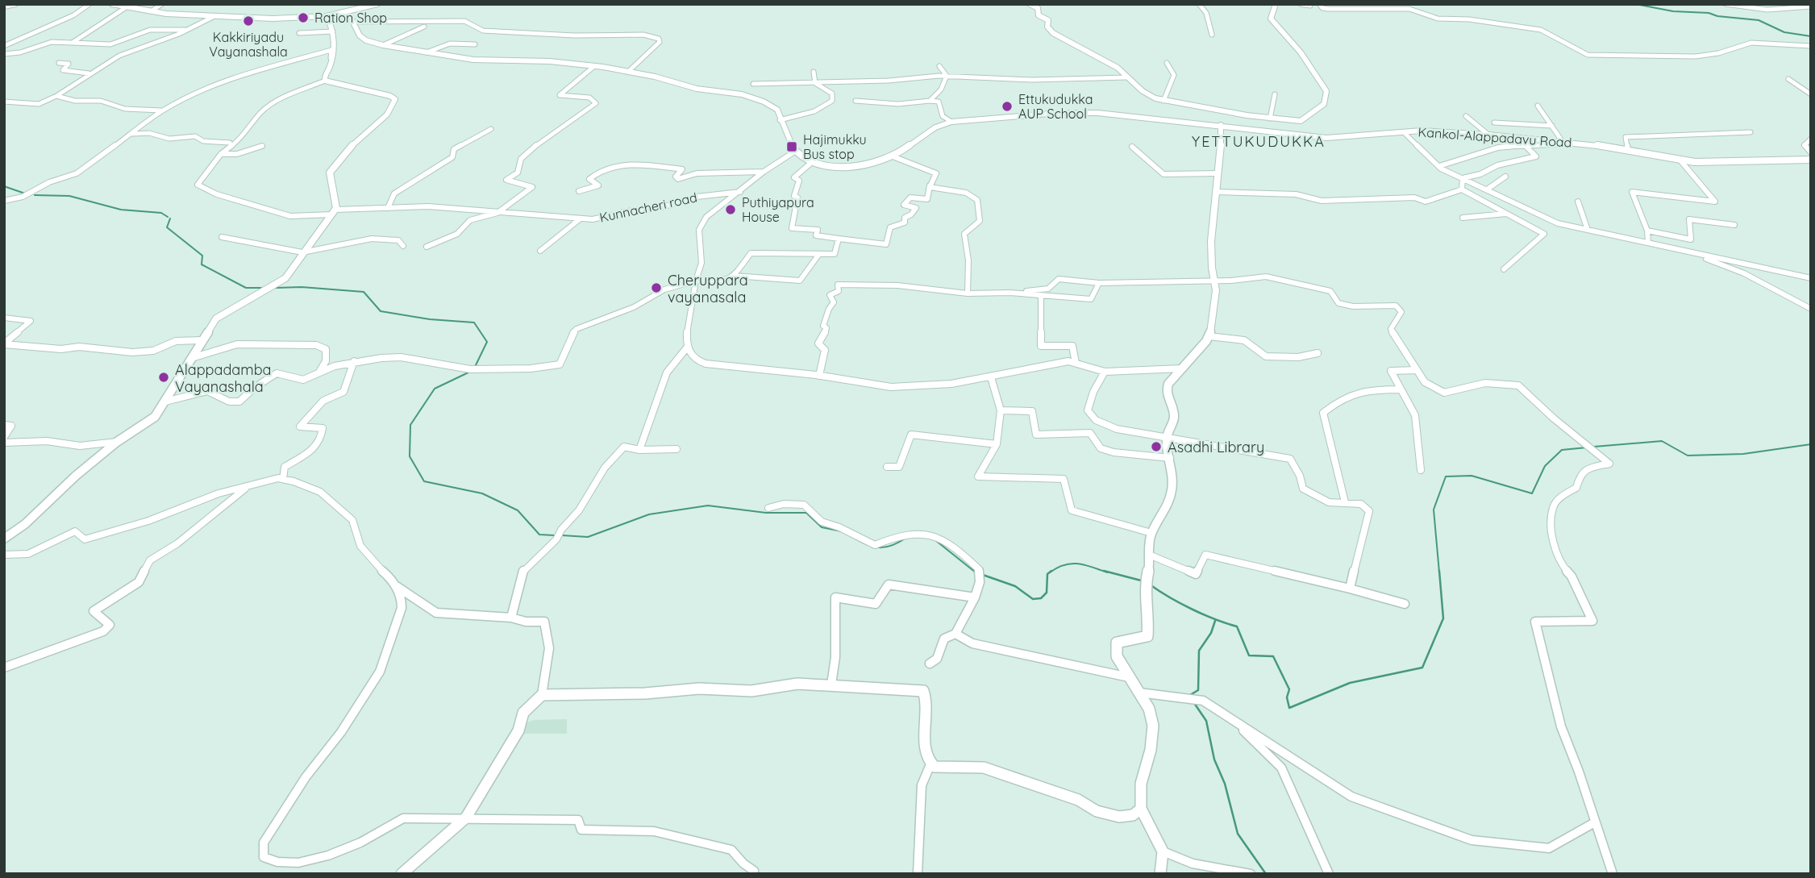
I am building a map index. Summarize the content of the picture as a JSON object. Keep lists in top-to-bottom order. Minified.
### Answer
{"streets":{"street":["Kankol-Alappadavu Road","Kunnacheri road"]},"districts":["YETTUKUDUKKA"],"places":{"other":["Ration Shop","Kakkiriyadu Vayanashala","Ettukudukka AUP School","Puthiyapura House","Cheruppara vayanasala","Alappadamba Vayanashala","Asadhi Library"],"transit":["Hajimukku Bus stop"]}}
